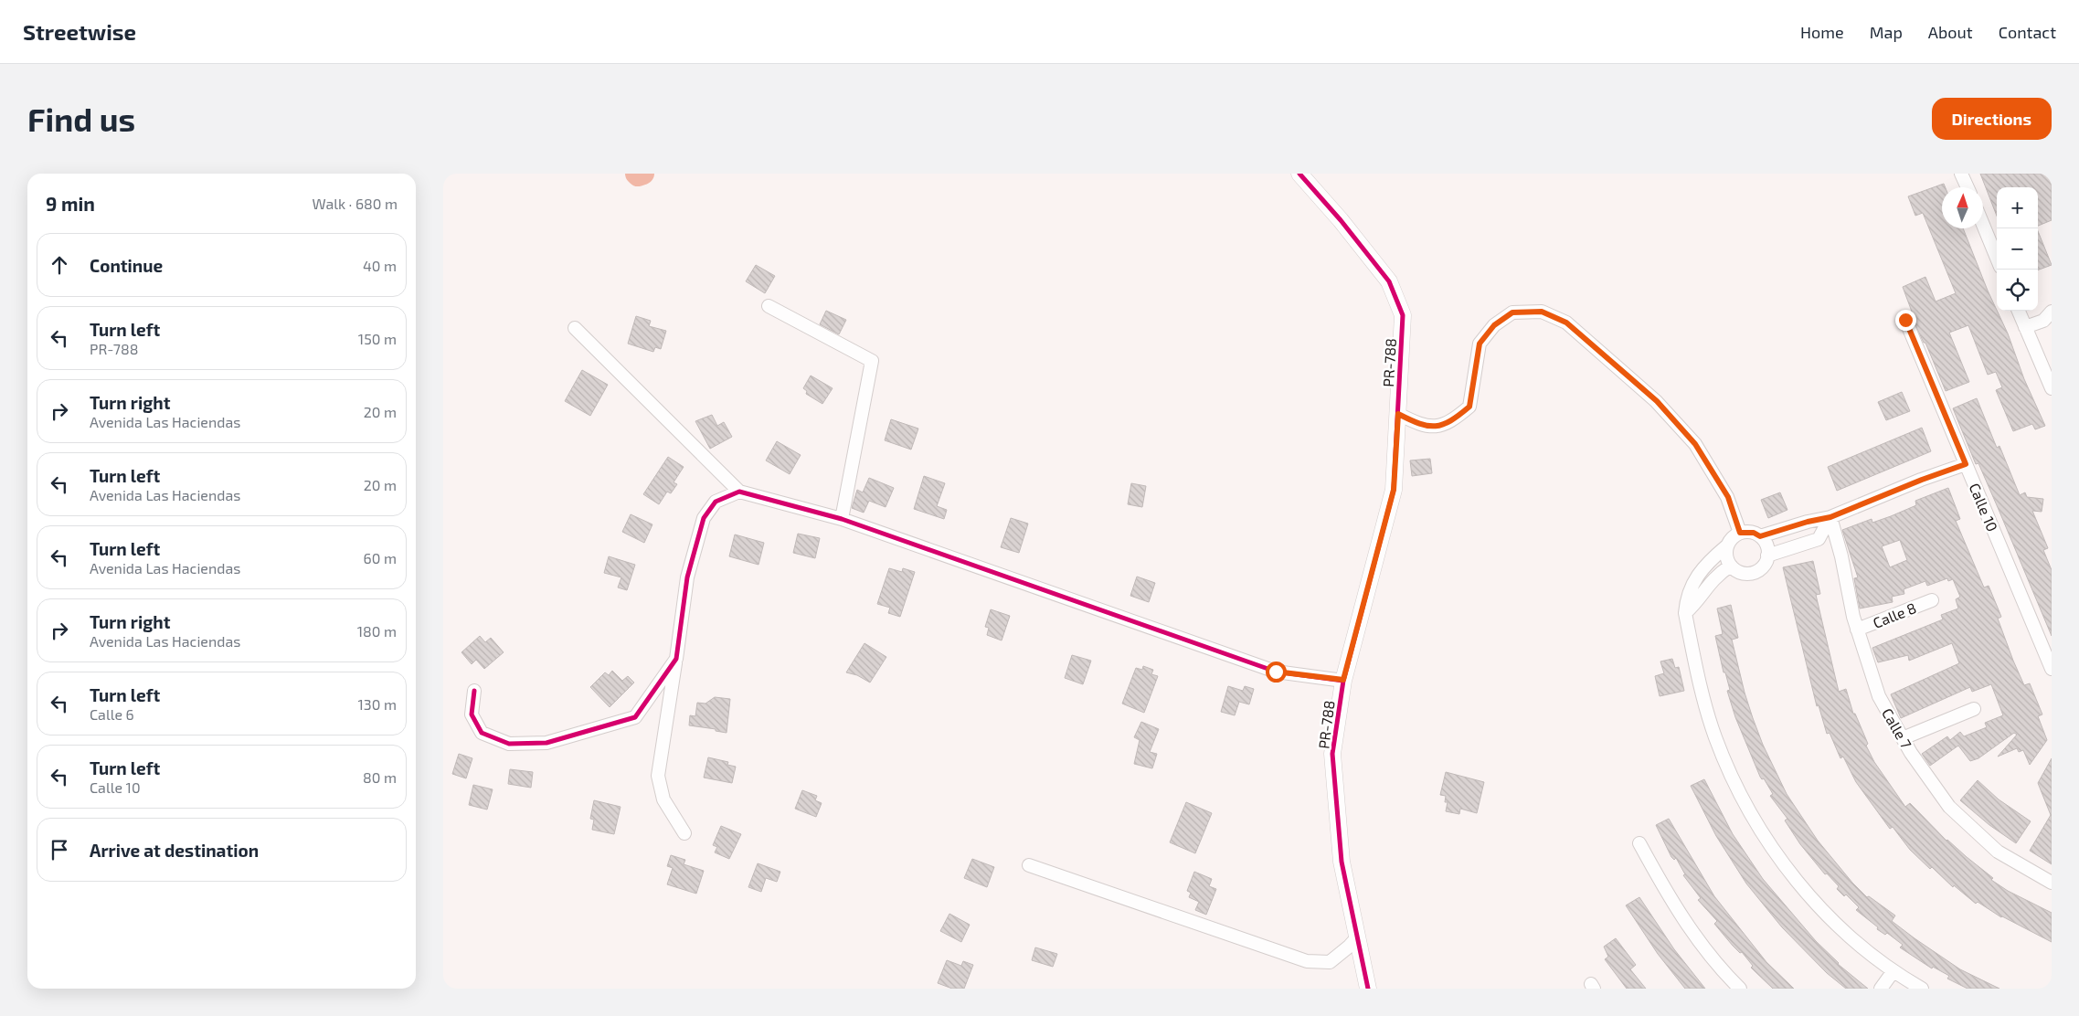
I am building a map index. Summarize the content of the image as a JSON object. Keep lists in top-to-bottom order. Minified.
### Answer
{"streets":{"street":["PR-788","Calle 10","Calle 8","Calle 7"]},"crossings":[["Calle 8","Calle 7"]],"north":"top","page":{"header":"Streetwise","nav":["Home","Map","About","Contact"],"buttons":"Directions","title":"Find us","heading":["9 min","Walk · 680 m"],"map_buttons":["+","−"],"list":[["Continue","40 m"],["Turn left","PR-788","150 m"],["Turn right","Avenida Las Haciendas","20 m"],["Turn left","Avenida Las Haciendas","20 m"],["Turn left","Avenida Las Haciendas","60 m"],["Turn right","Avenida Las Haciendas","180 m"],["Turn left","Calle 6","130 m"],["Turn left","Calle 10","80 m"],"Arrive at destination"]}}
